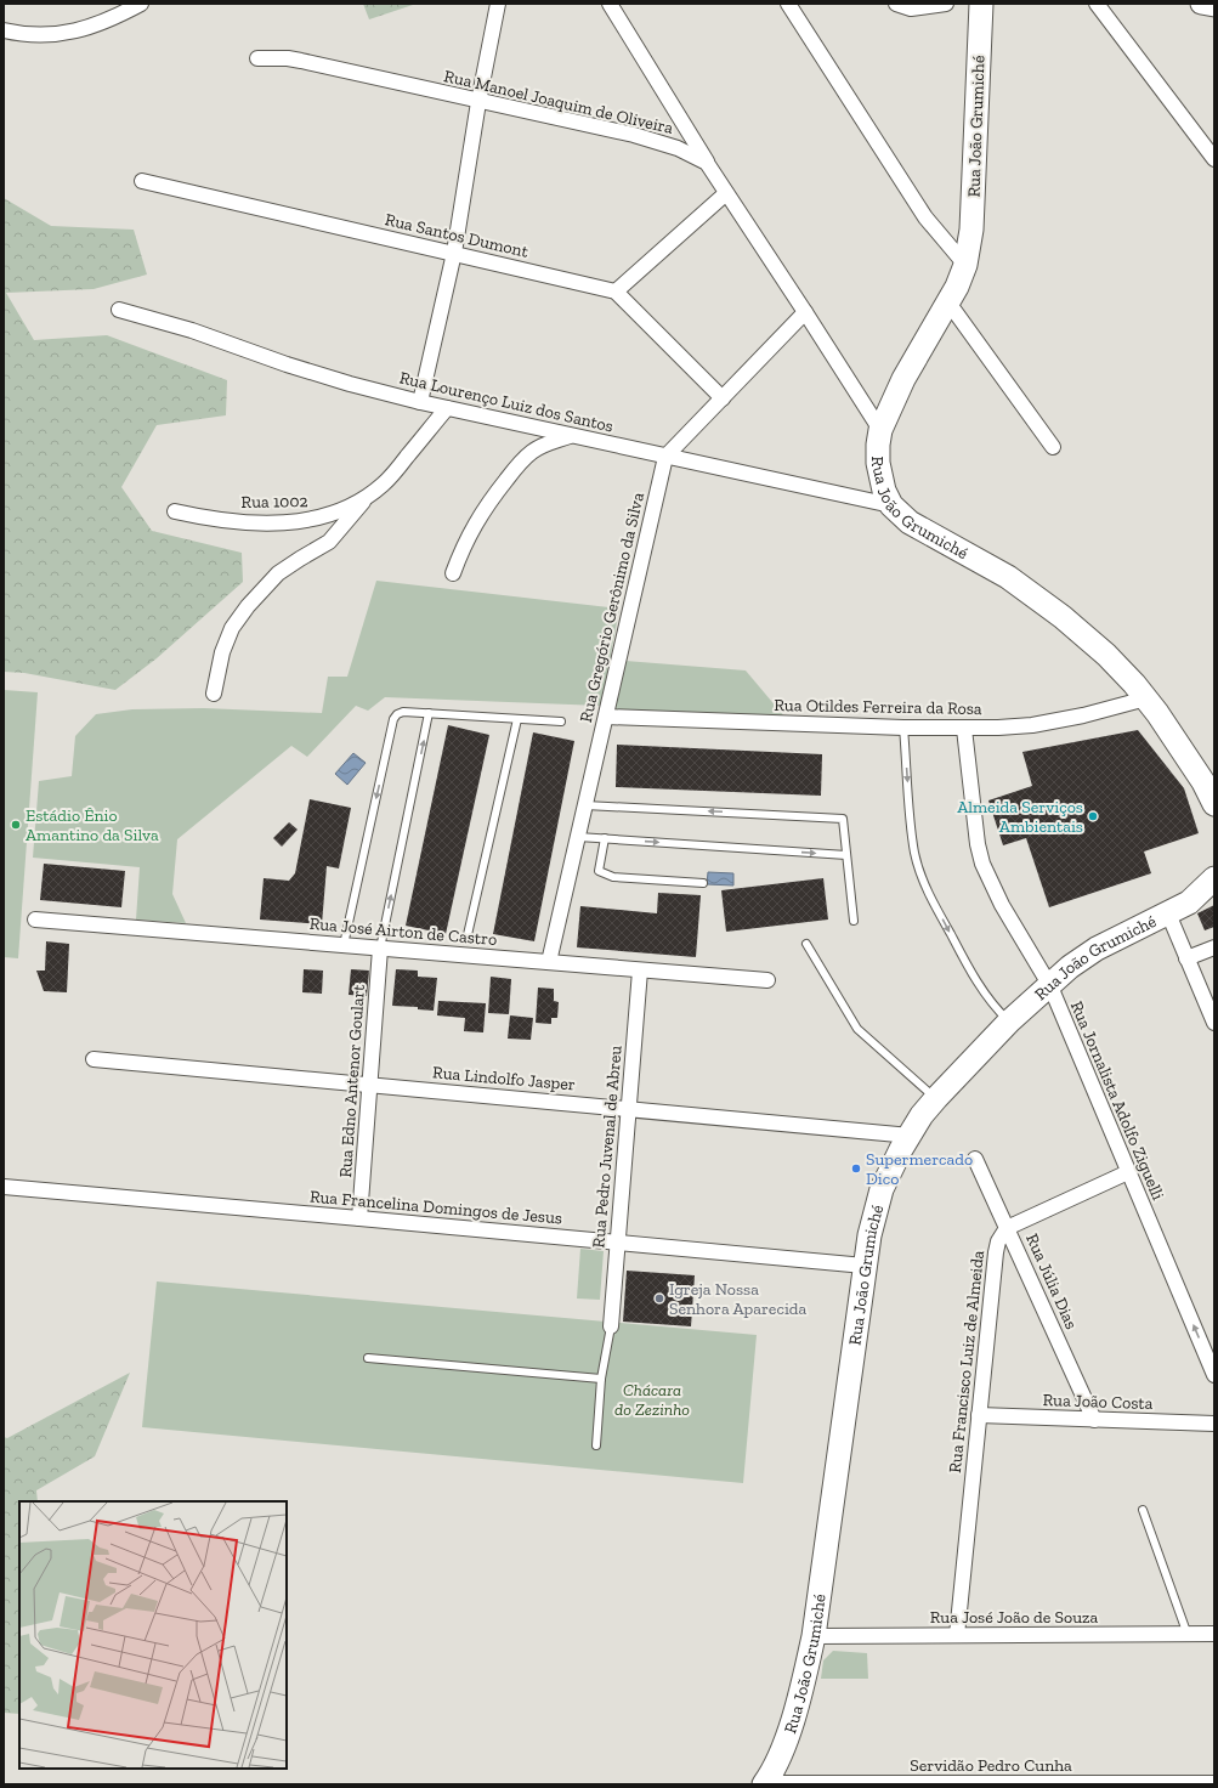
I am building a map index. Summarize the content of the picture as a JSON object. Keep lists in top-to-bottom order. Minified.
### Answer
{"streets":{"main road":["Rua João Grumiché"],"street":["Rua Manoel Joaquim de Oliveira","Rua Santos Dumont","Rua Lourenço Luiz dos Santos","Rua 1002","Rua Gregório Gerônimo da Silva","Rua Otildes Ferreira da Rosa","Rua José Airton de Castro","Rua Lindolfo Jasper","Rua Edno Antenor Goulart","Rua Jornalista Adolfo Ziguelli","Rua Pedro Juvenal de Abreu","Rua Francelina Domingos de Jesus","Rua Júlia Dias","Rua Francisco Luiz de Almeida","Rua João Costa","Rua José João de Souza"],"lane":["Servidão Pedro Cunha"]},"crossings":[["Rua João Grumiché","Rua Lourenço Luiz dos Santos"],["Rua João Grumiché","Rua Otildes Ferreira da Rosa"],["Rua João Grumiché","Rua Lindolfo Jasper"],["Rua João Grumiché","Rua Jornalista Adolfo Ziguelli"],["Rua João Grumiché","Rua Francelina Domingos de Jesus"],["Rua João Grumiché","Rua José João de Souza"],["Rua João Grumiché","Servidão Pedro Cunha"],["Rua Lourenço Luiz dos Santos","Rua 1002"],["Rua Lourenço Luiz dos Santos","Rua Gregório Gerônimo da Silva"],["Rua Gregório Gerônimo da Silva","Rua Otildes Ferreira da Rosa"],["Rua Gregório Gerônimo da Silva","Rua José Airton de Castro"],["Rua Otildes Ferreira da Rosa","Rua Jornalista Adolfo Ziguelli"],["Rua José Airton de Castro","Rua Edno Antenor Goulart"],["Rua José Airton de Castro","Rua Pedro Juvenal de Abreu"],["Rua Lindolfo Jasper","Rua Edno Antenor Goulart"],["Rua Lindolfo Jasper","Rua Pedro Juvenal de Abreu"],["Rua Edno Antenor Goulart","Rua Francelina Domingos de Jesus"],["Rua Pedro Juvenal de Abreu","Rua Francelina Domingos de Jesus"],["Rua Júlia Dias","Rua Francisco Luiz de Almeida"],["Rua Júlia Dias","Rua João Costa"],["Rua Francisco Luiz de Almeida","Rua João Costa"],["Rua Francisco Luiz de Almeida","Rua José João de Souza"]],"parks":["Chácara do Zezinho"],"places":["Almeida Serviços Ambientais","Estádio Ênio Amantino da Silva","Supermercado Dico","Igreja Nossa Senhora Aparecida"]}
